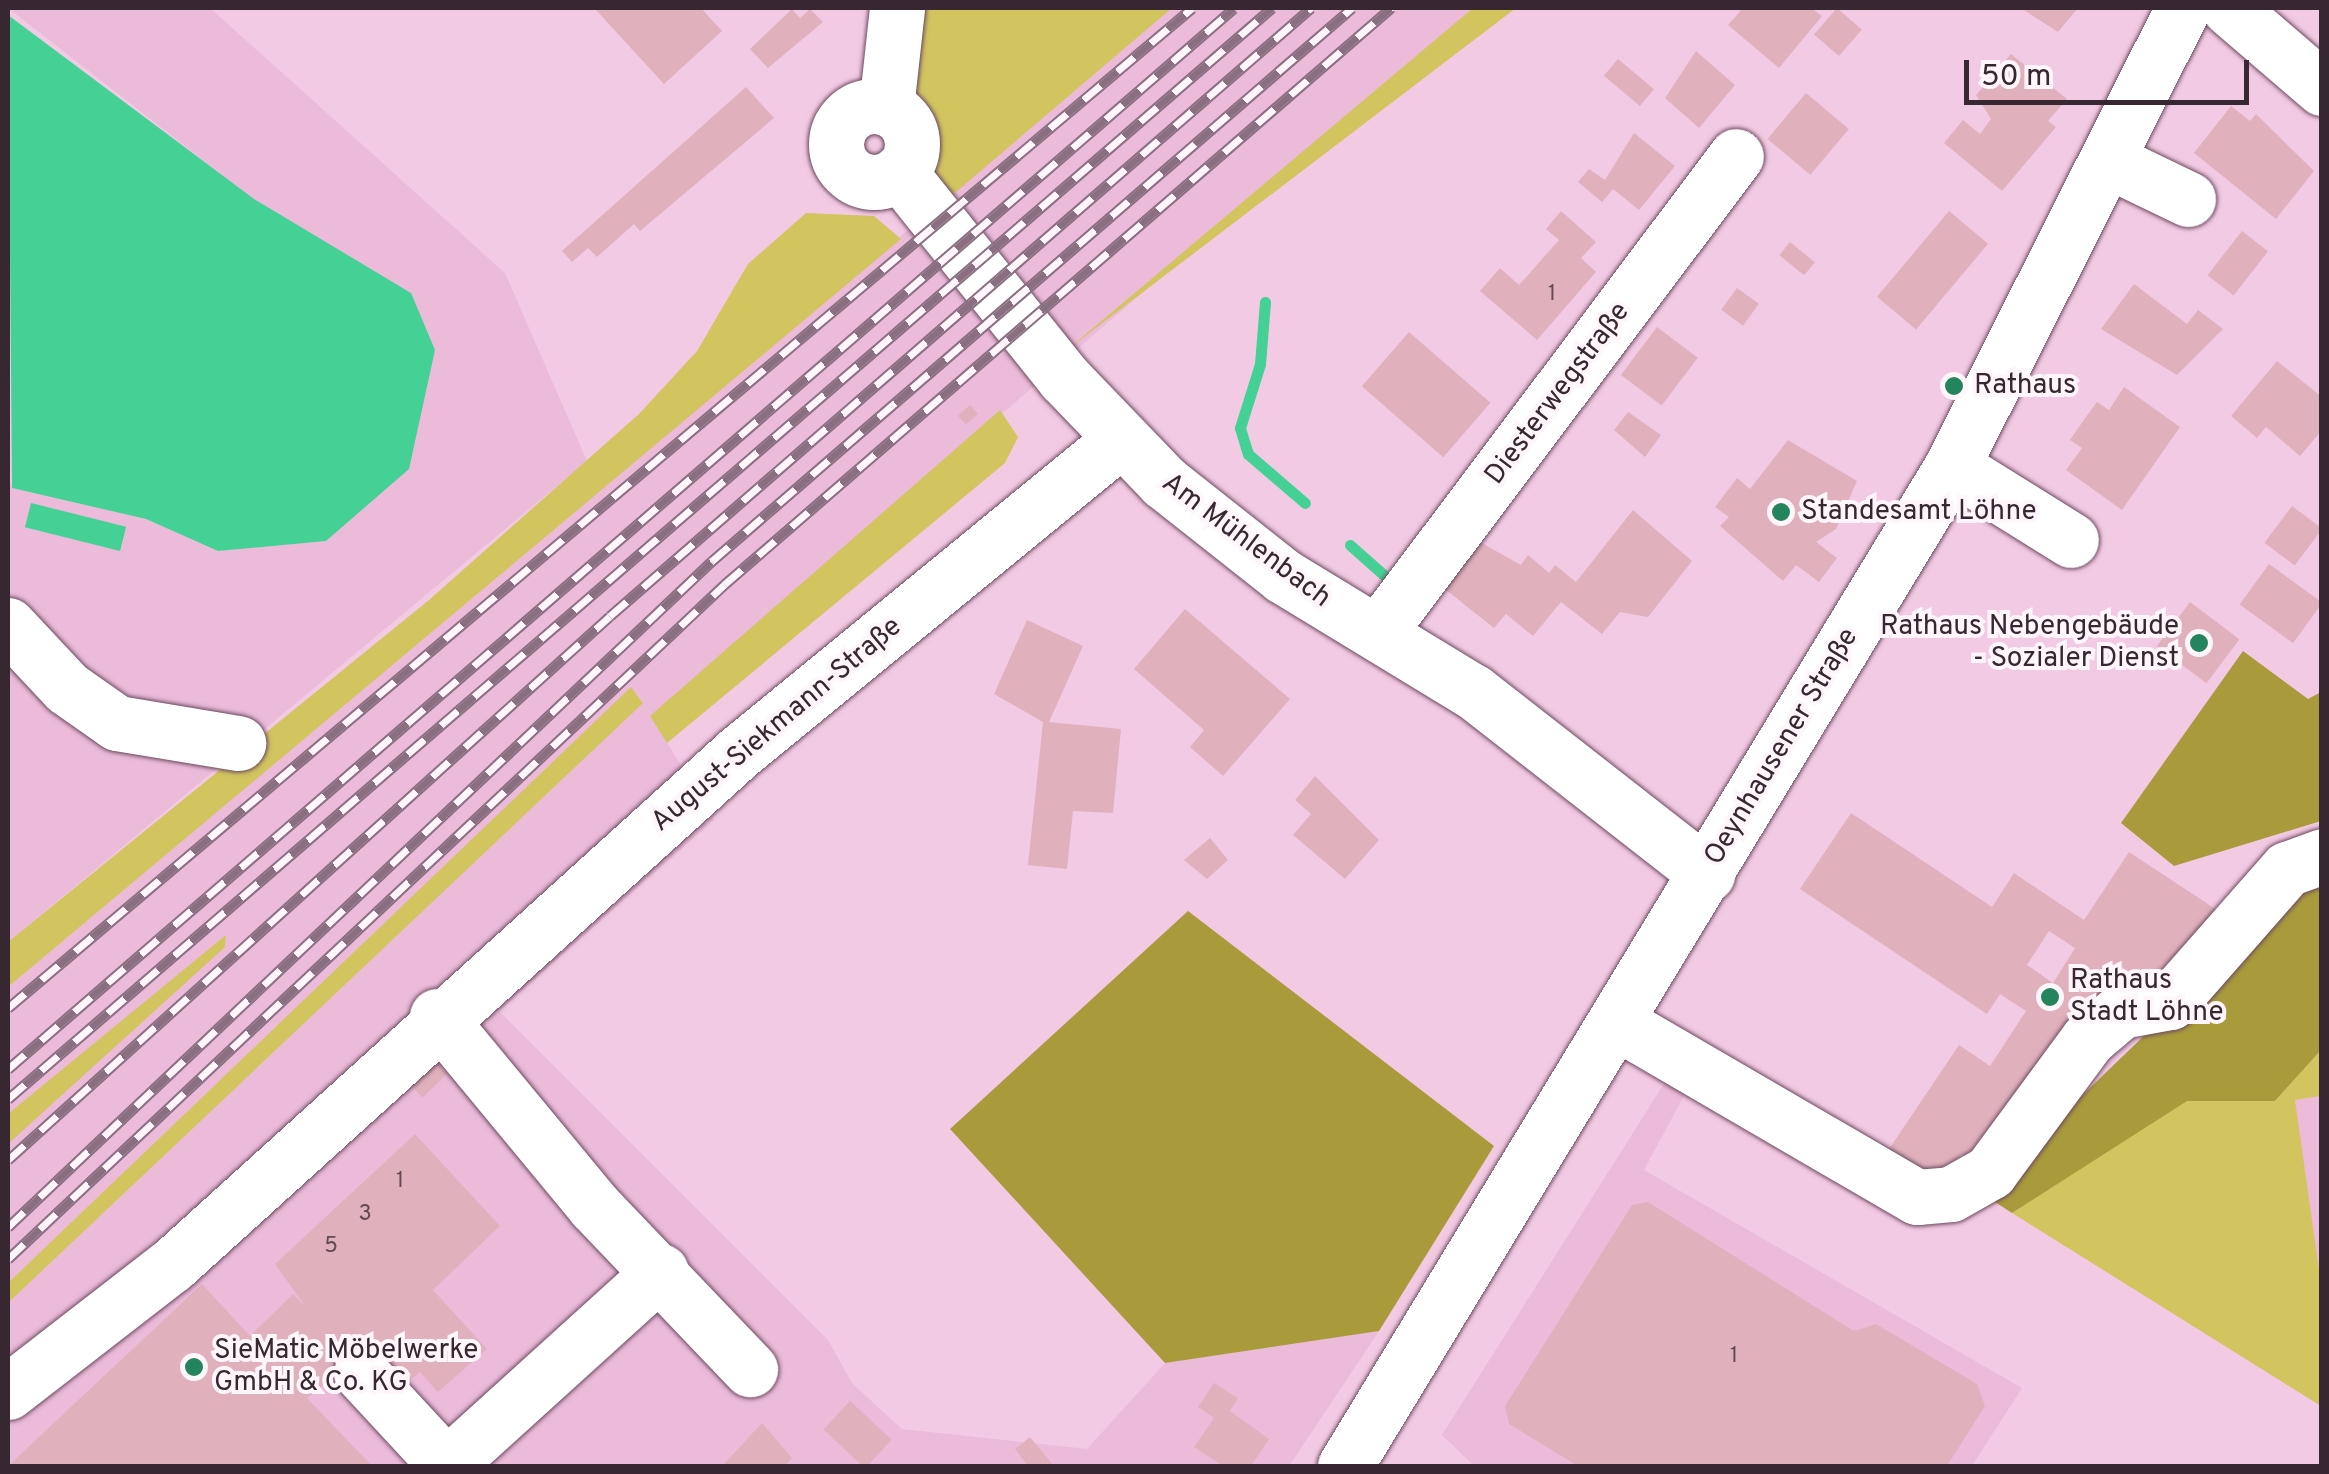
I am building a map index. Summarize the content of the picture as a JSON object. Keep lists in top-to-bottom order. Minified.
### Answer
{"streets":{"street":["Diesterwegstraße","Am Mühlenbach","August-Siekmann-Straße","Oeynhausener Straße"]},"crossings":[["Diesterwegstraße","Am Mühlenbach"],["Am Mühlenbach","August-Siekmann-Straße"],["Am Mühlenbach","Oeynhausener Straße"]],"places":["Rathaus","Standesamt Löhne","Rathaus Nebengebäude - Sozialer Dienst","Rathaus Stadt Löhne","SieMatic Möbelwerke GmbH & Co. KG"],"house_numbers":["1","1","3","5","1"],"scale_bar":"50 m"}
